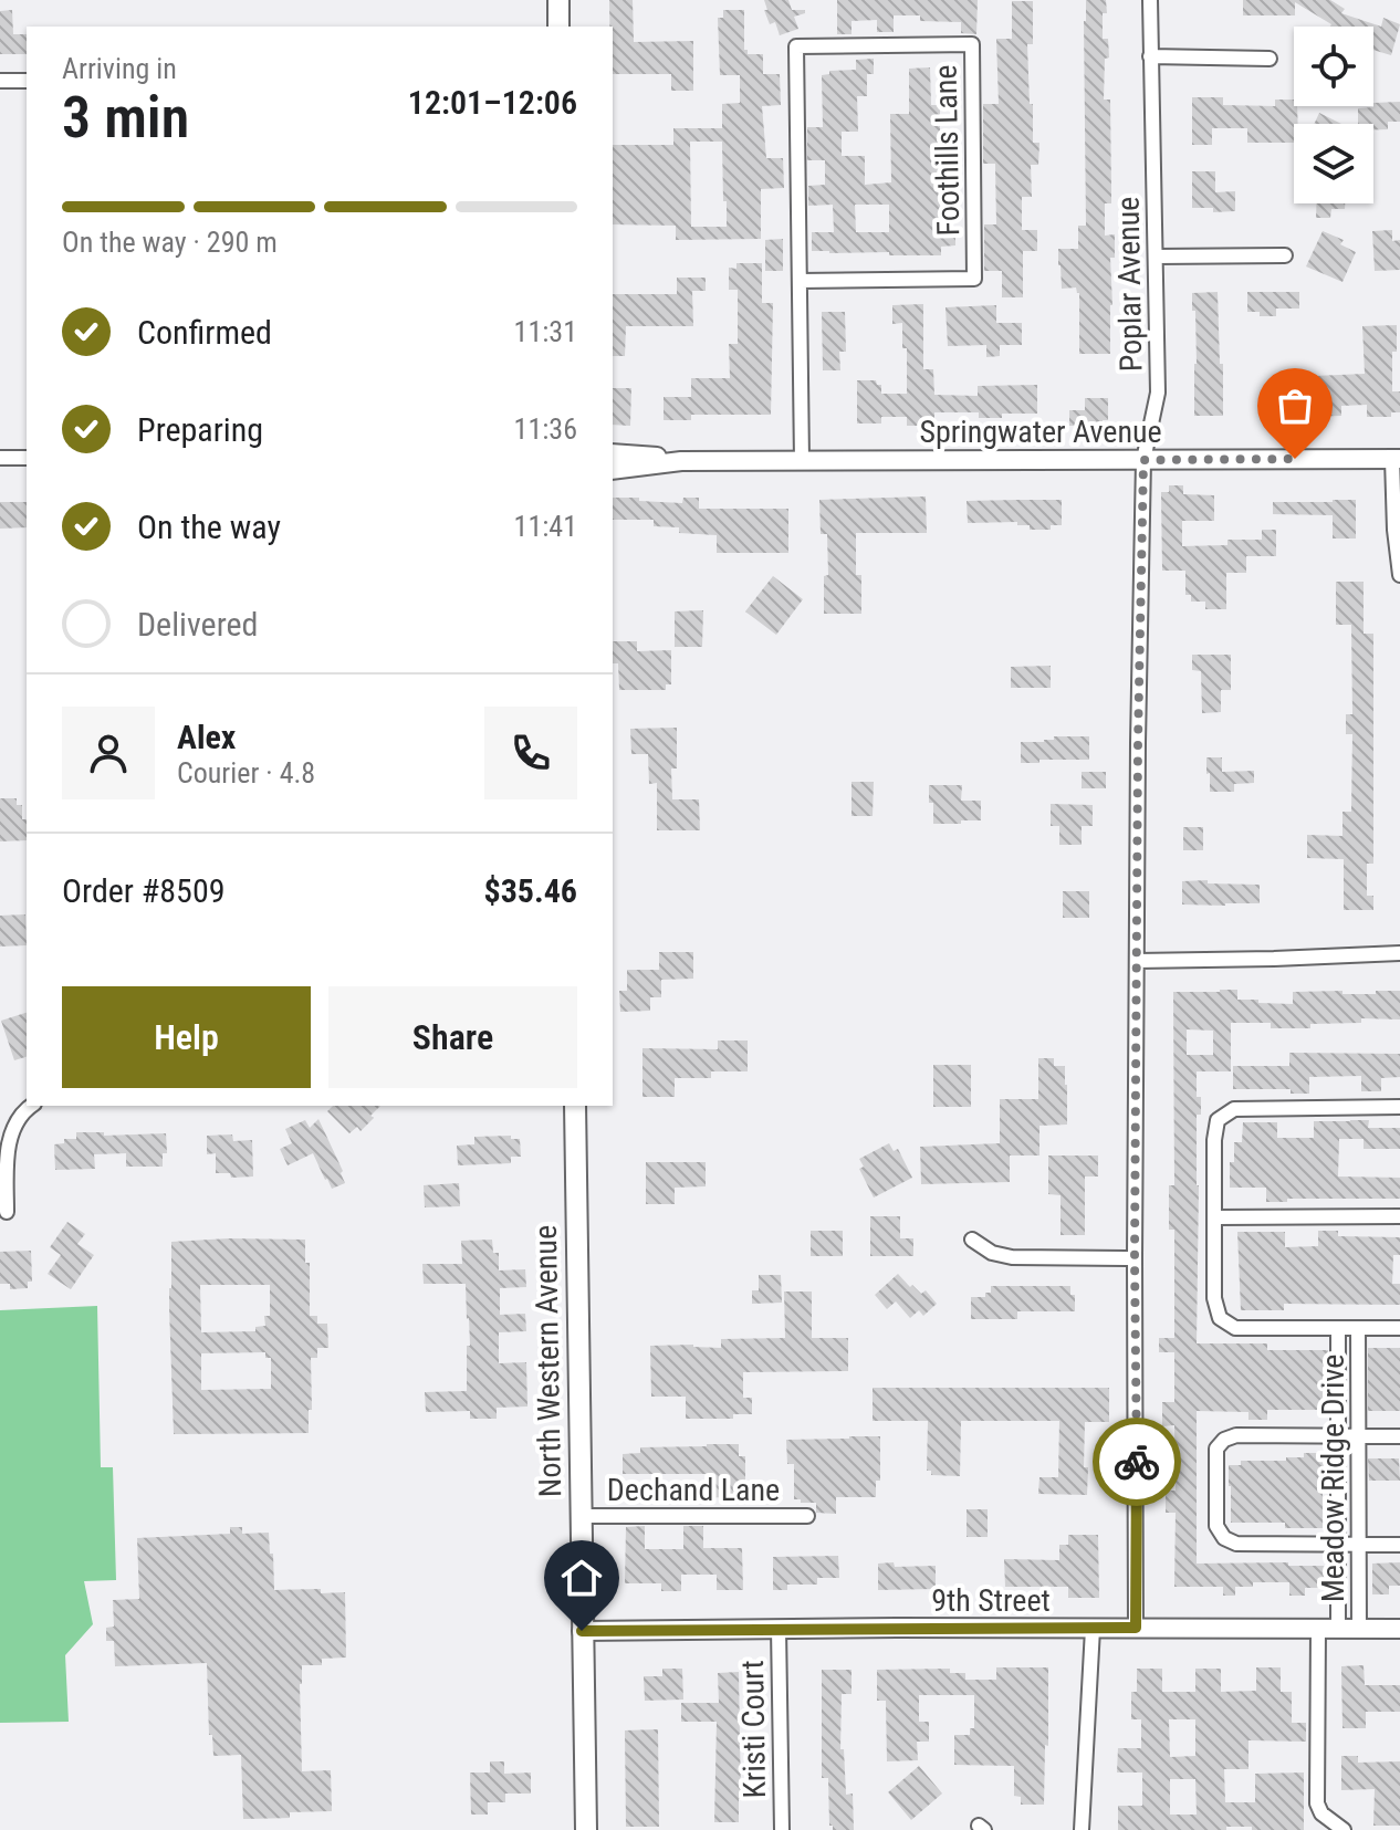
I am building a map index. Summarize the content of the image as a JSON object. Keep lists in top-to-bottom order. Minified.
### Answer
{"streets":{"main road":["North Western Avenue"],"street":["Foothills Lane","Poplar Avenue","Springwater Avenue","Meadow Ridge Drive","Dechand Lane","9th Street","Kristi Court"]},"crossings":[["Foothills Lane","Springwater Avenue"],["Poplar Avenue","Springwater Avenue"],["Poplar Avenue","9th Street"],["North Western Avenue","Dechand Lane"],["North Western Avenue","9th Street"],["Meadow Ridge Drive","9th Street"],["9th Street","Kristi Court"]],"page":{"heading":["3 min","Arriving in","12:01–12:06"],"panel":["Alex","Courier · 4.8","Order #8509","$35.46"],"bar":"On the way · 290 m","list":[["Confirmed","11:31"],["Preparing","11:36"],["On the way","11:41"],"Delivered"],"buttons":["Help","Share"]}}
